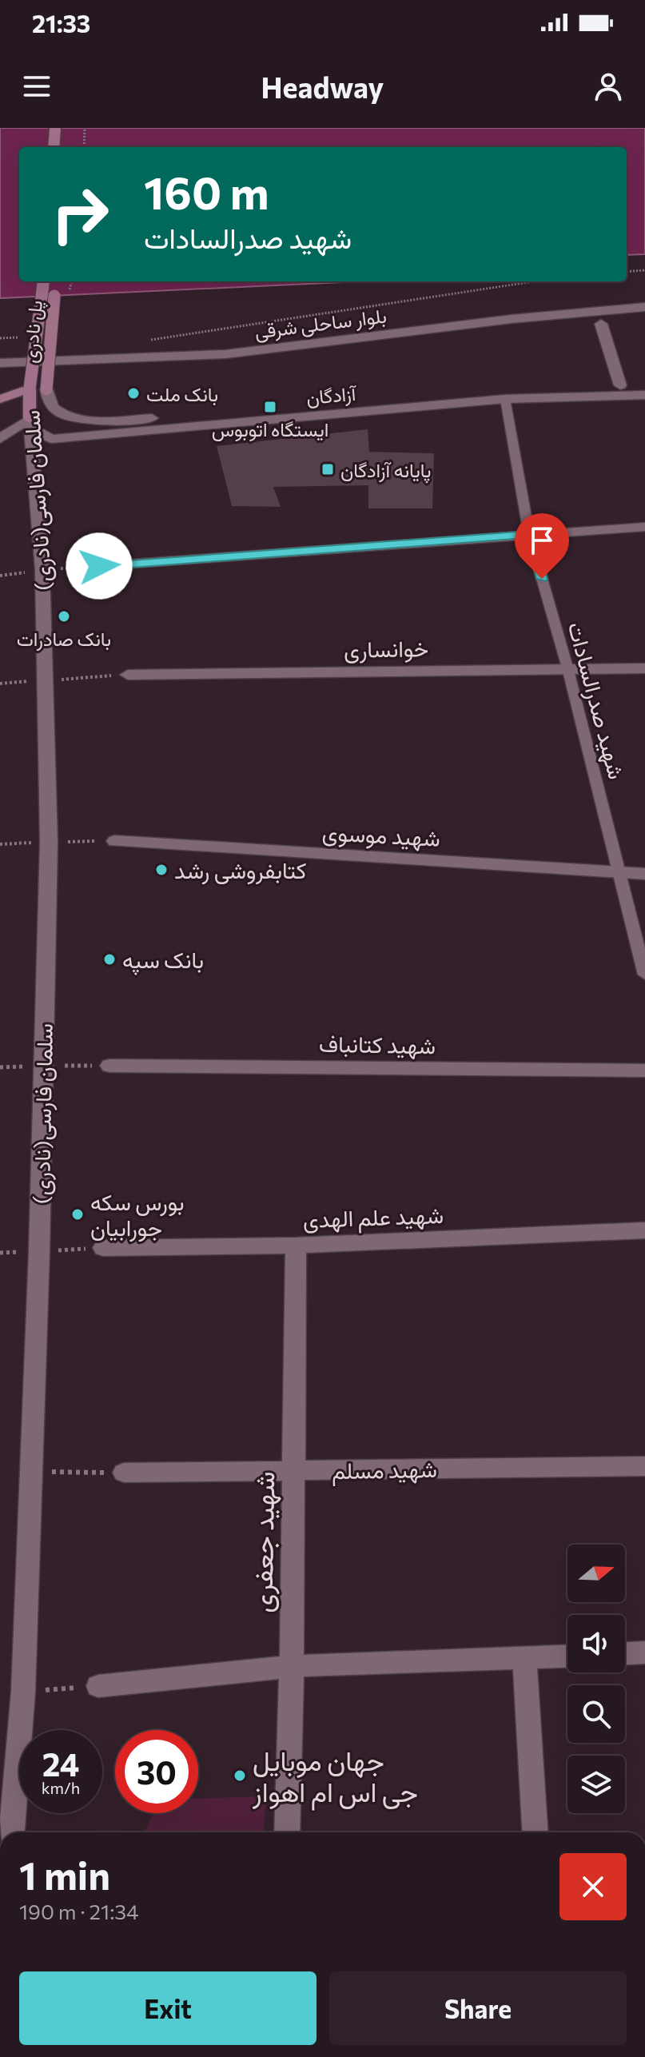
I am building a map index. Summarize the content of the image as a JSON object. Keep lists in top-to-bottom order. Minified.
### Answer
{"streets":{"main road":["بلوار ساحلی شرقی","پل نادری","آزادگان","سلمان فارسی(نادری)","خوانساری","شهید موسوی","شهید کتانباف","شهید علم الهدی","شهید مسلم","شهید جعفری"],"lane":["شهید صدرالسادات"]},"crossings":[["پل نادری","آزادگان"],["پل نادری","سلمان فارسی(نادری)"],["آزادگان","سلمان فارسی(نادری)"],["آزادگان","شهید صدرالسادات"],["خوانساری","شهید صدرالسادات"],["شهید صدرالسادات","شهید موسوی"],["شهید علم الهدی","شهید جعفری"],["شهید مسلم","شهید جعفری"]],"places":{"other":["بانک ملت","بانک صادرات","کتابفروشی رشد","بانک سپه","بورس سکه جورابیان","جهان موبایل جی اس ام اهواز"],"transit":["ایستگاه اتوبوس","پایانه آزادگان"]},"north":"right","page":{"status":"21:33","header":"Headway","turn":["160 m","شهید صدرالسادات"],"speed":"24 km/h","limit":"30","heading":["1 min","190 m · 21:34"],"buttons":["Exit","Share"]}}
